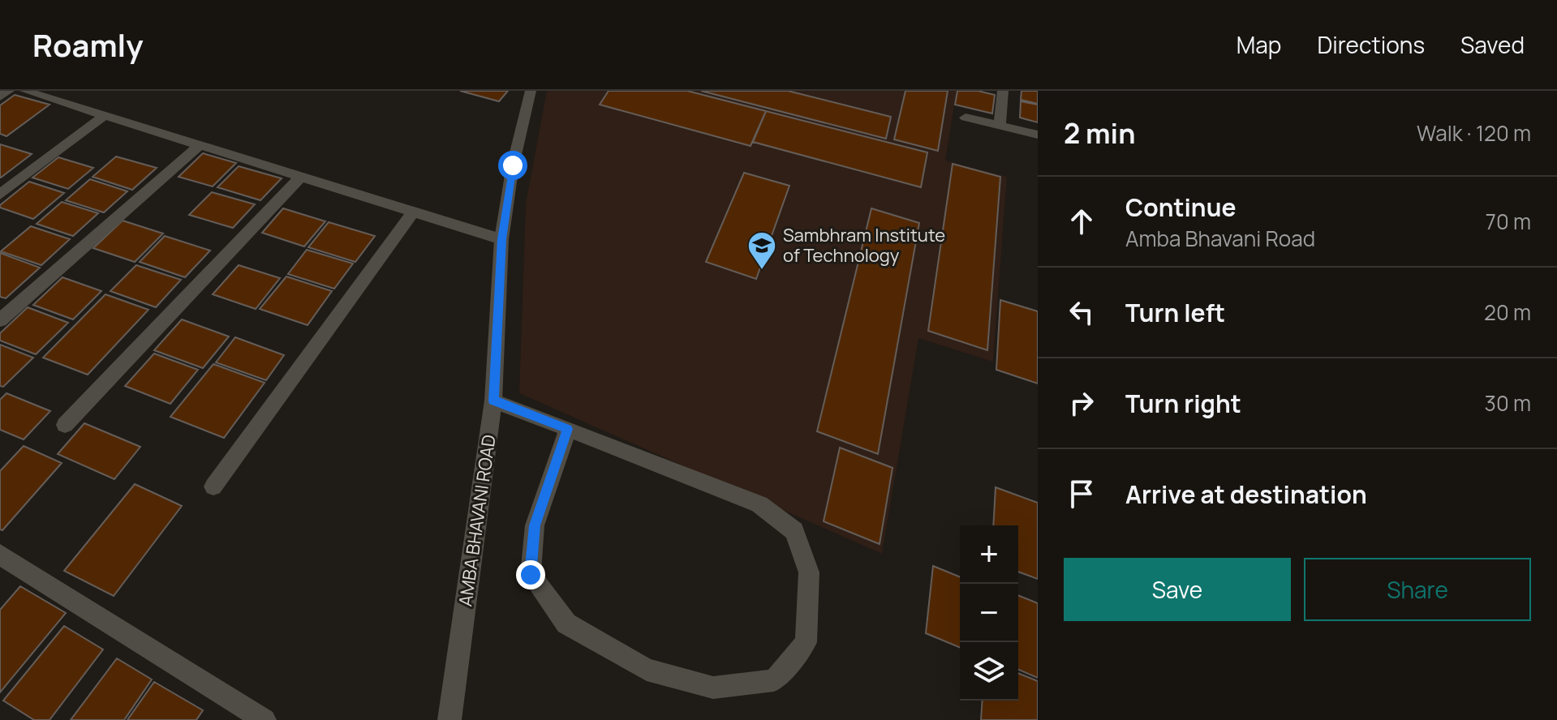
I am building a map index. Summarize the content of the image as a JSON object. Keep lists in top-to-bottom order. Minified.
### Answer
{"streets":{"street":["AMBA BHAVANI ROAD"]},"places":{"school or university":["Sambhram Institute of Technology"]},"page":{"header":"Roamly","nav":["Map","Directions","Saved"],"heading":["2 min","Walk · 120 m"],"list":[["Continue","Amba Bhavani Road","70 m"],["Turn left","20 m"],["Turn right","30 m"],"Arrive at destination"],"map_buttons":["+","−"],"buttons":["Save","Share"]}}
